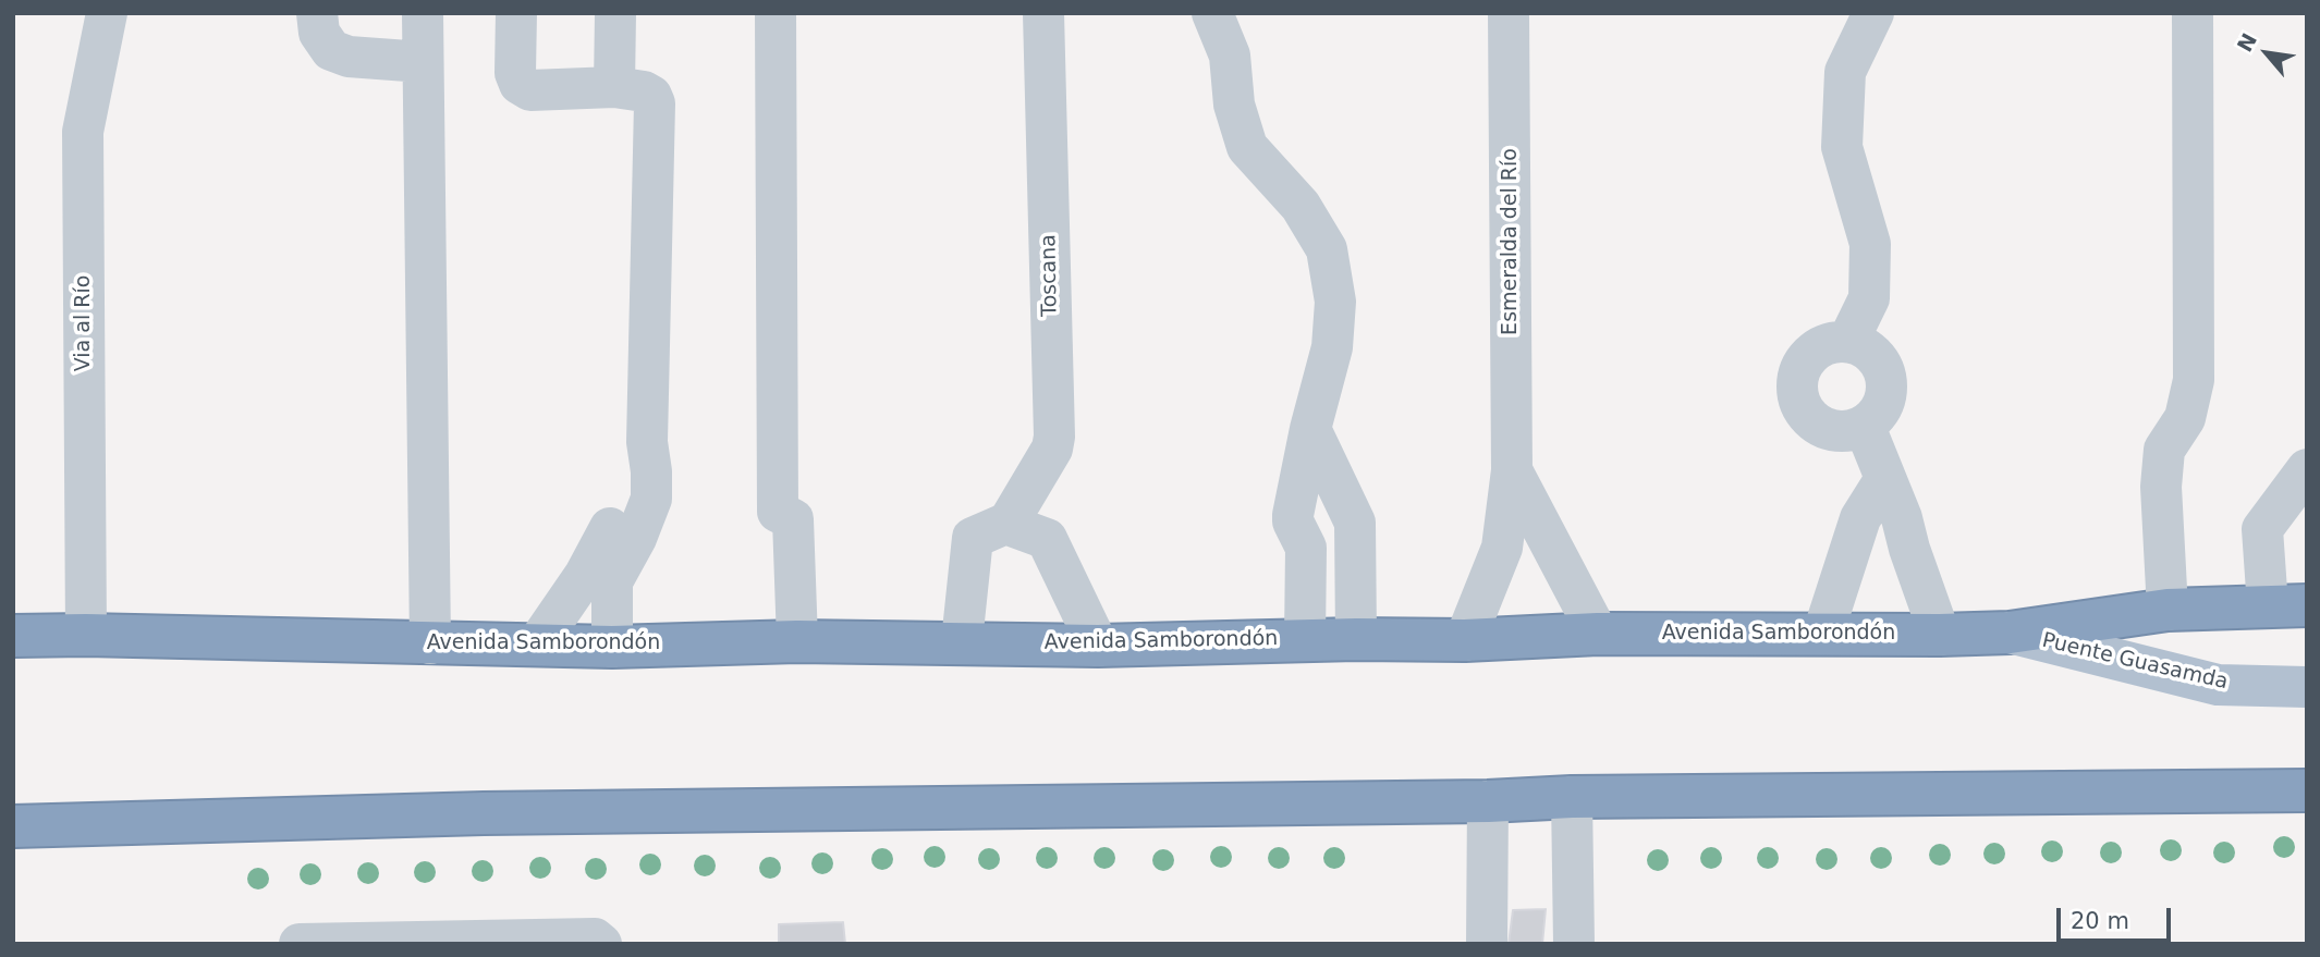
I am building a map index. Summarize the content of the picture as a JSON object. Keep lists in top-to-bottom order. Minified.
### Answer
{"streets":{"highway":["Avenida Samborondón"],"main road":["Puente Guasamda"],"street":["Esmeralda del Río","Toscana","Via al Río"]},"crossings":[["Esmeralda del Río","Avenida Samborondón"],["Toscana","Avenida Samborondón"],["Via al Río","Avenida Samborondón"],["Avenida Samborondón","Puente Guasamda"]],"scale_bar":"20 m","north":"top left"}
